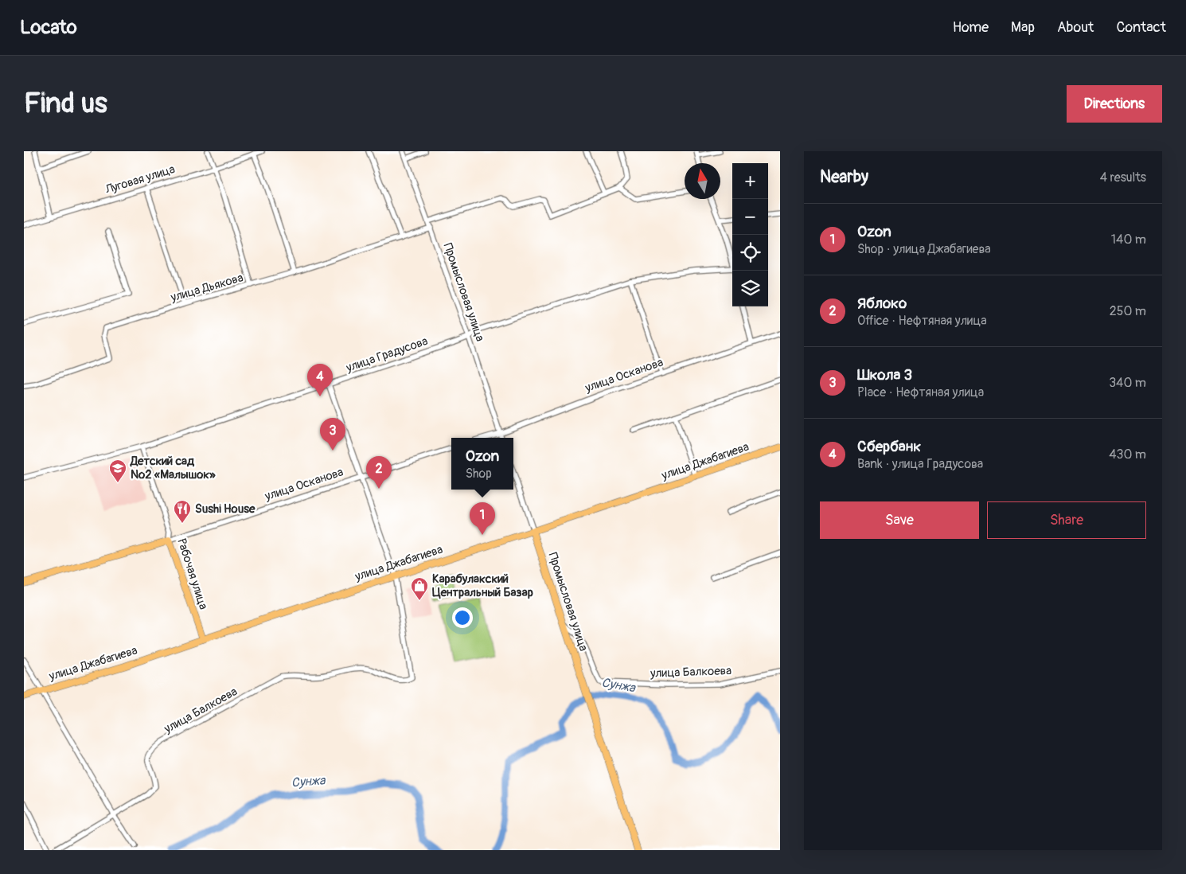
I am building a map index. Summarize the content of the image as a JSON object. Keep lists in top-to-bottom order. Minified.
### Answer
{"streets":{"main road":["Промысловая улица","улица Осканова","улица Джабагиева","Рабочая улица"],"street":["Луговая улица","улица Дьякова","улица Градусова","улица Балкоева"]},"crossings":[["улица Дьякова","Промысловая улица"],["Промысловая улица","улица Градусова"],["Промысловая улица","улица Осканова"],["Промысловая улица","улица Джабагиева"],["Промысловая улица","улица Балкоева"],["улица Градусова","Рабочая улица"],["улица Осканова","Рабочая улица"],["улица Джабагиева","Рабочая улица"],["улица Джабагиева","улица Балкоева"]],"water":["Сунжа"],"places":{"school or university":["Детский сад №2 «Малышок»"],"restaurant":["Sushi House"],"shop":["Карабулакский Центральный Базар"]},"north":"top","page":{"header":"Locato","nav":["Home","Map","About","Contact"],"buttons":["Directions",["Save","Share"]],"title":"Find us","heading":["Nearby","4 results"],"map_buttons":["+","−"],"list":[{"mark":"1","name":"Ozon","note":"Shop · улица Джабагиева","value":"140 m"},{"mark":"2","name":"Яблоко","note":"Office · Нефтяная улица","value":"250 m"},{"mark":"3","name":"Школа 3","note":"Place · Нефтяная улица","value":"340 m"},{"mark":"4","name":"Сбербанк","note":"Bank · улица Градусова","value":"430 m"}],"pins":["4","3","2","1"],"popup":["Ozon","Shop"]}}
